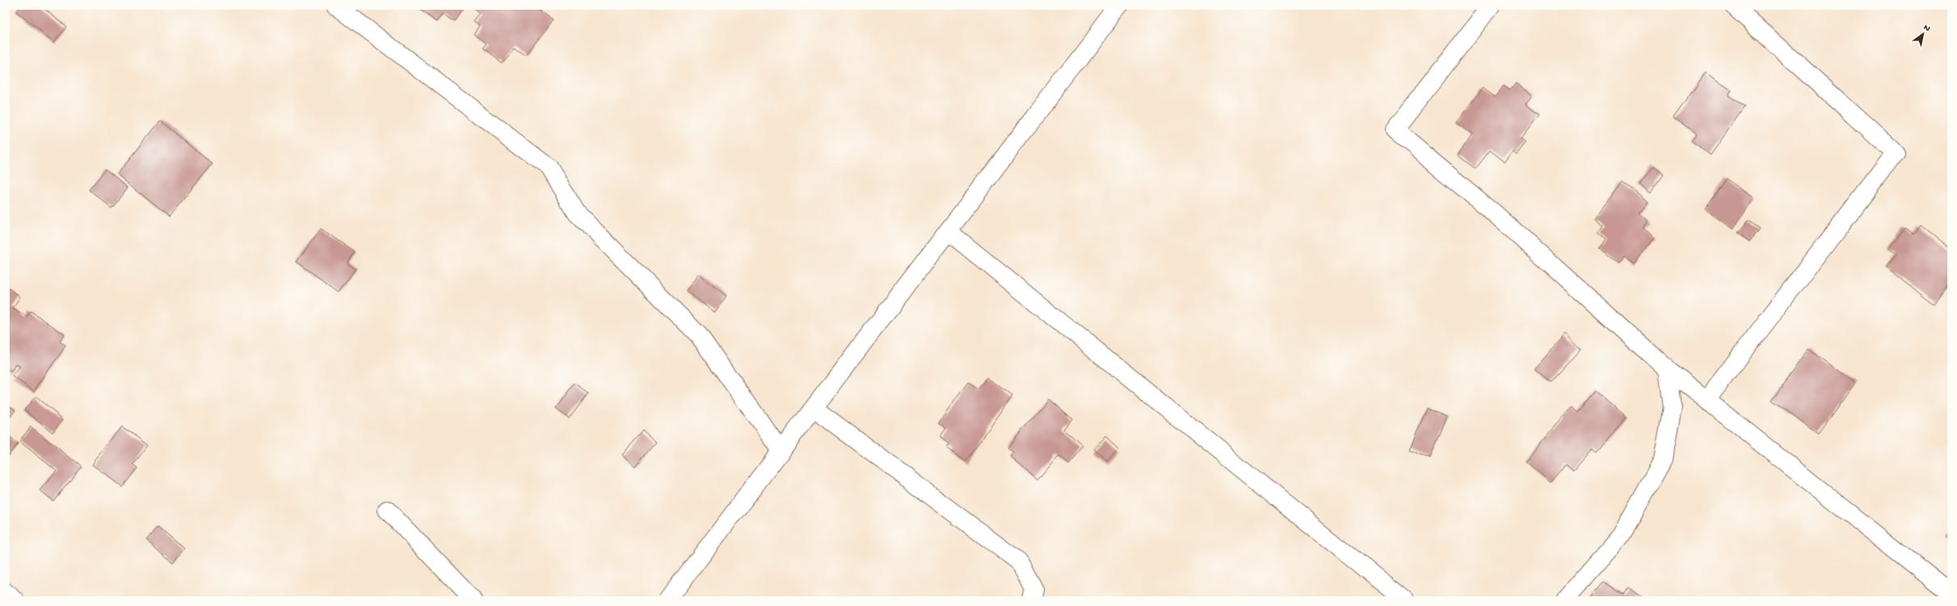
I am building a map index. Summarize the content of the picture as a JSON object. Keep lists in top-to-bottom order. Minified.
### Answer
{"north":"top right"}
